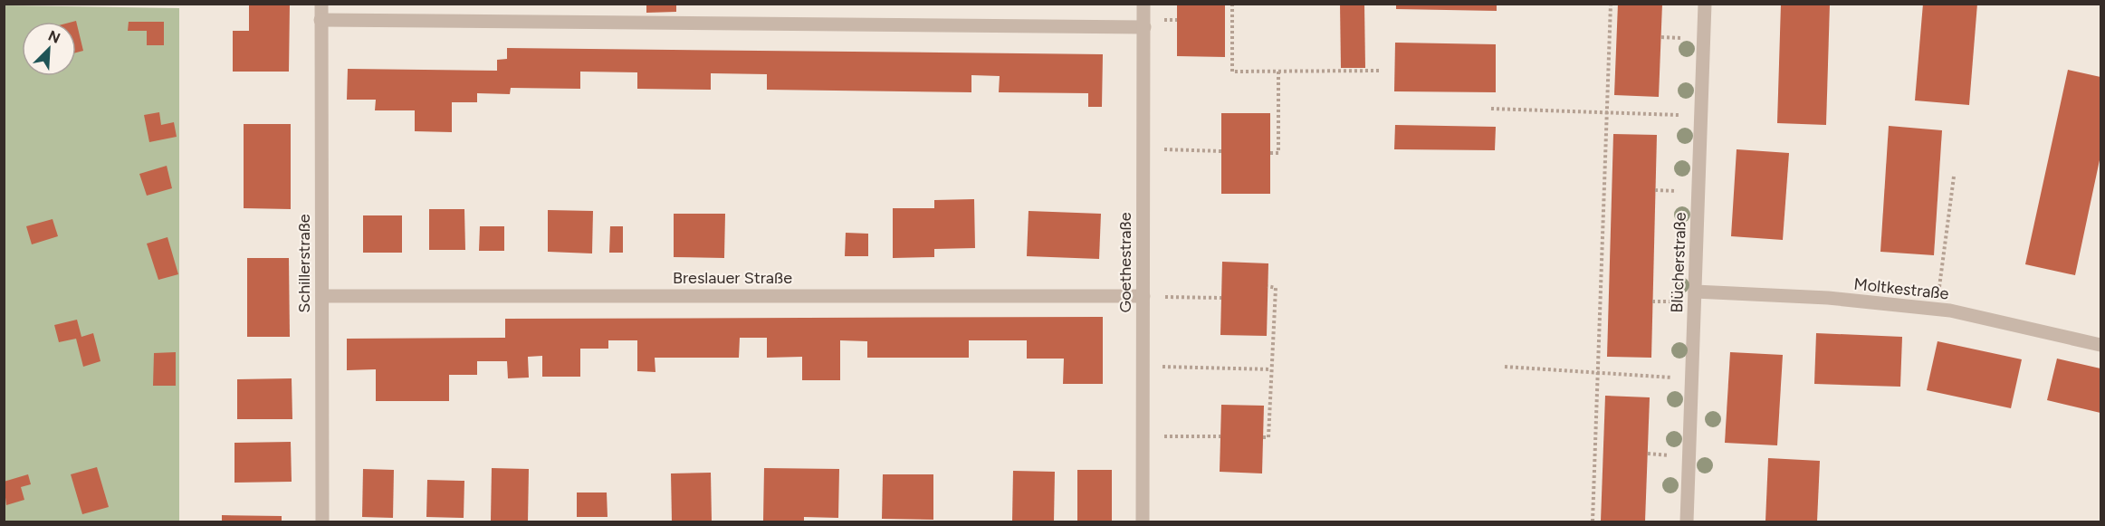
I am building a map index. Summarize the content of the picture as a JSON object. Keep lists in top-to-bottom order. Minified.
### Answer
{"streets":{"street":["Goethestraße","Blücherstraße","Schillerstraße","Breslauer Straße","Moltkestraße"]},"crossings":[["Goethestraße","Breslauer Straße"],["Blücherstraße","Moltkestraße"],["Schillerstraße","Breslauer Straße"]],"north":"top right"}
